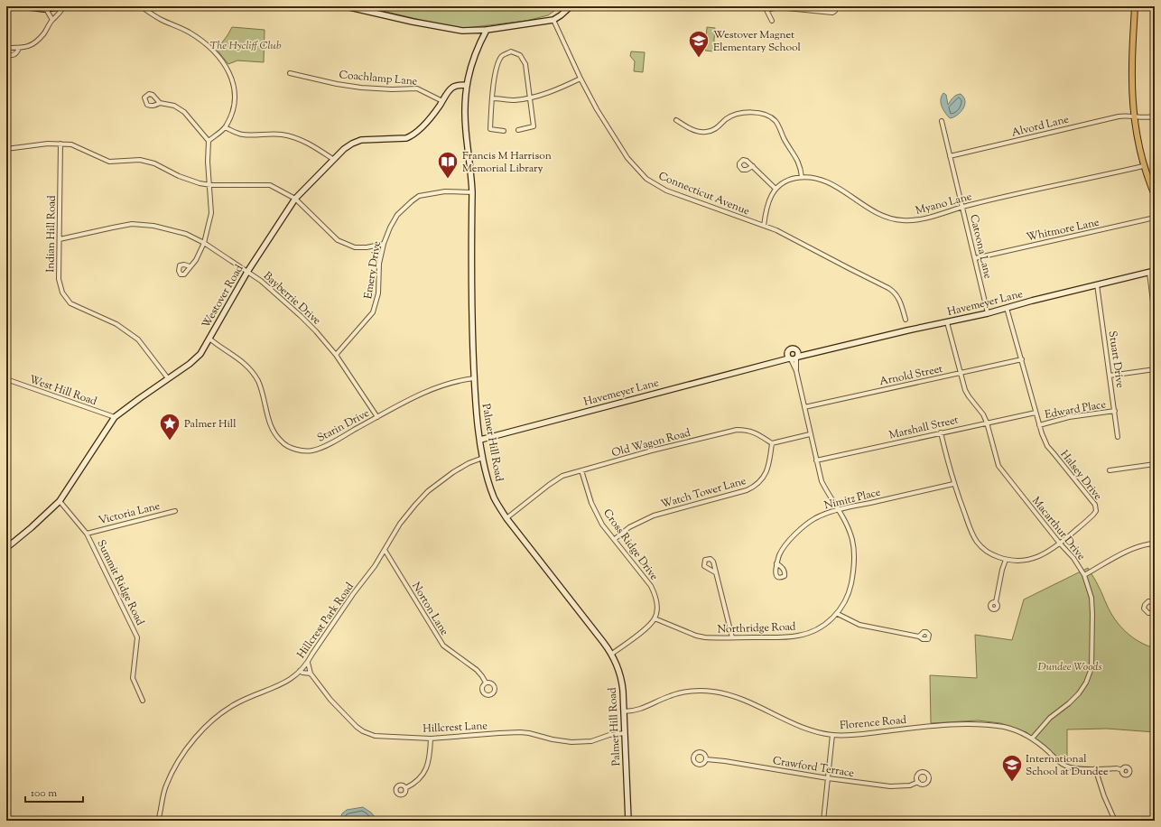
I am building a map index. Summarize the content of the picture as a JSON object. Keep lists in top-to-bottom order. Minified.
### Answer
{"streets":{"street":["Coachlamp Lane","Alvord Lane","Connecticut Avenue","Myano Lane","Whitmore Lane","Indian Hill Road","Catoona Lane","Emery Drive","Westover Road","Bayberrie Drive","Havemeyer Lane","Stuart Drive","Arnold Street","West Hill Road","Edward Place","Starin Drive","Marshall Street","Palmer Hill Road","Old Wagon Road","Halsey Drive","Watch Tower Lane","Nimitz Place","Victoria Lane","Macarthur Drive","Cross Ridge Drive","Summit Ridge Road","Norton Lane","Hillcrest Park Road","Northridge Road","Florence Road","Hillcrest Lane","Crawford Terrace"]},"crossings":[["Coachlamp Lane","Westover Road"],["Alvord Lane","Catoona Lane"],["Myano Lane","Catoona Lane"],["Whitmore Lane","Catoona Lane"],["Indian Hill Road","Westover Road"],["Indian Hill Road","Bayberrie Drive"],["Catoona Lane","Havemeyer Lane"],["Emery Drive","Bayberrie Drive"],["Emery Drive","Palmer Hill Road"],["Westover Road","Bayberrie Drive"],["Westover Road","West Hill Road"],["Westover Road","Starin Drive"],["Westover Road","Palmer Hill Road"],["Westover Road","Summit Ridge Road"],["Bayberrie Drive","Starin Drive"],["Havemeyer Lane","Stuart Drive"],["Havemeyer Lane","Palmer Hill Road"],["Havemeyer Lane","Halsey Drive"],["Havemeyer Lane","Macarthur Drive"],["Havemeyer Lane","Northridge Road"],["Stuart Drive","Edward Place"],["Arnold Street","Halsey Drive"],["Arnold Street","Macarthur Drive"],["Arnold Street","Northridge Road"],["Edward Place","Halsey Drive"],["Starin Drive","Palmer Hill Road"],["Marshall Street","Halsey Drive"],["Marshall Street","Macarthur Drive"],["Marshall Street","Northridge Road"],["Palmer Hill Road","Old Wagon Road"],["Palmer Hill Road","Hillcrest Park Road"],["Palmer Hill Road","Florence Road"],["Palmer Hill Road","Hillcrest Lane"],["Old Wagon Road","Watch Tower Lane"],["Old Wagon Road","Cross Ridge Drive"],["Halsey Drive","Nimitz Place"],["Halsey Drive","Macarthur Drive"],["Watch Tower Lane","Cross Ridge Drive"],["Nimitz Place","Northridge Road"],["Victoria Lane","Summit Ridge Road"],["Macarthur Drive","Florence Road"],["Cross Ridge Drive","Northridge Road"],["Norton Lane","Hillcrest Park Road"],["Hillcrest Park Road","Hillcrest Lane"]],"parks":["The Hycliff Club","Dundee Woods"],"places":{"school or university":["Westover Magnet Elementary School","International School at Dundee"],"library":["Francis M Harrison Memorial Library"],"place":["Palmer Hill"]},"scale_bar":"100 m"}
